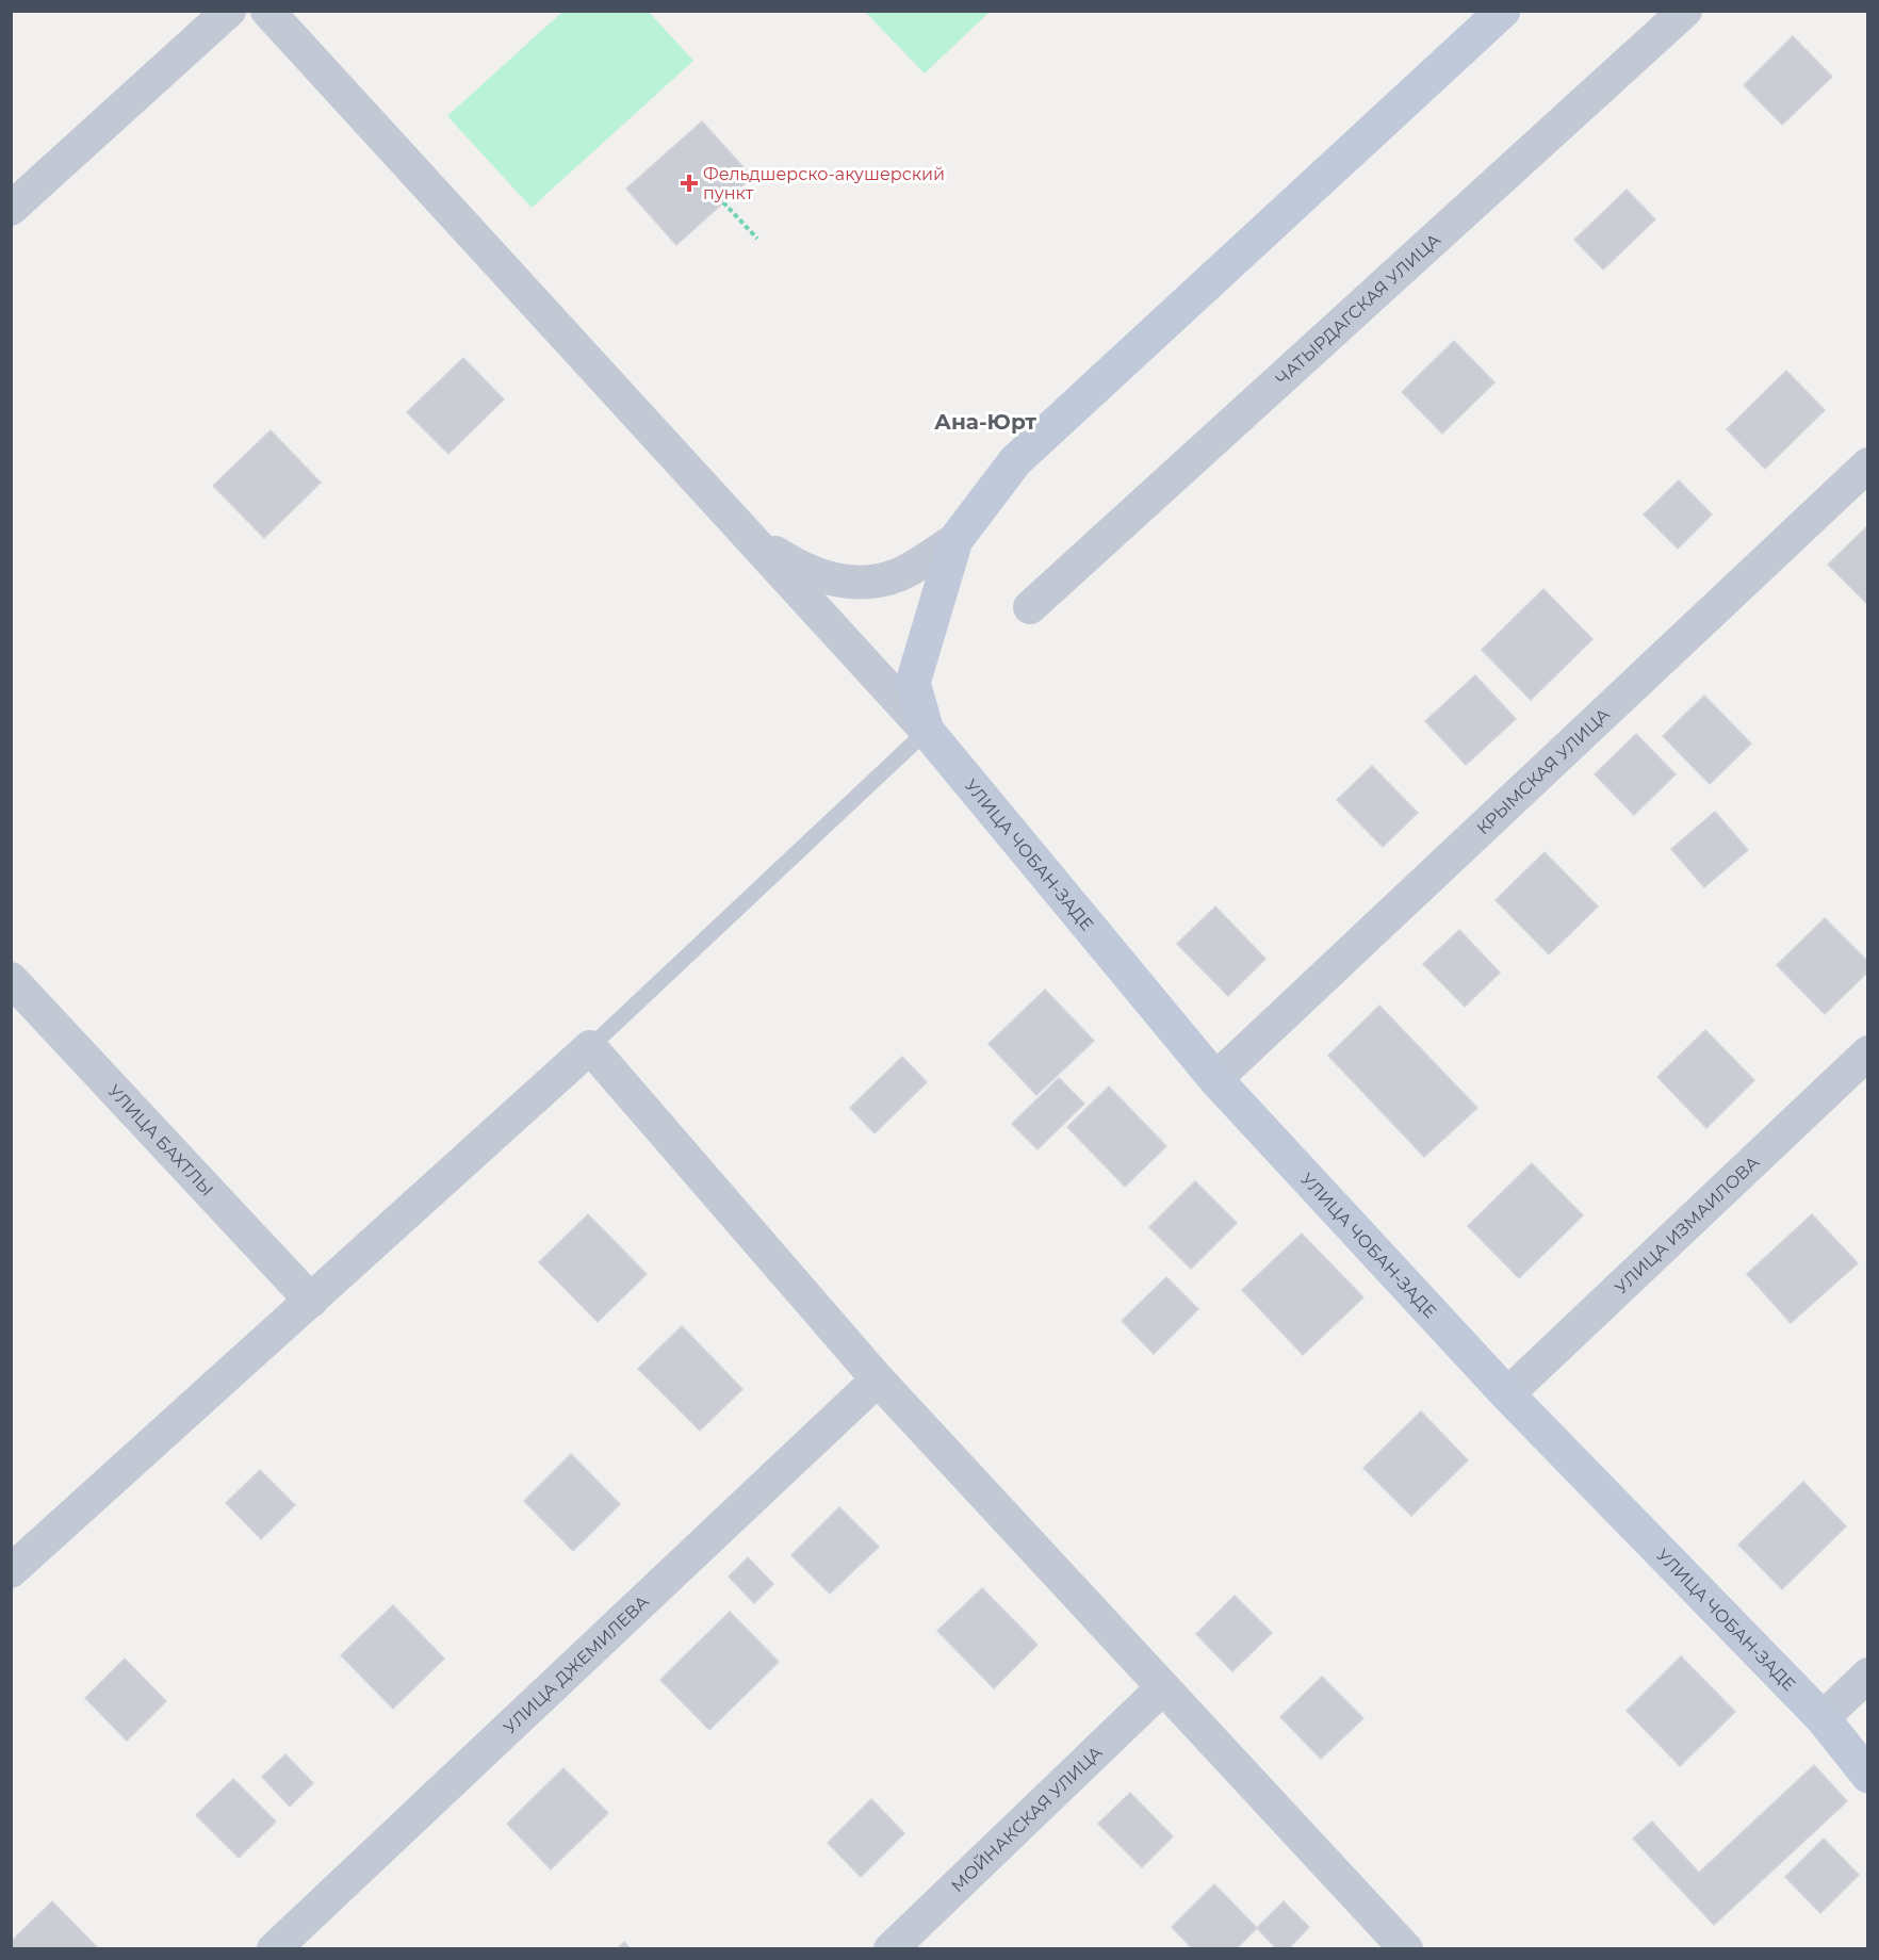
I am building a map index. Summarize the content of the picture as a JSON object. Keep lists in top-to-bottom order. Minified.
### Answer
{"streets":{"main road":["УЛИЦА ЧОБАН-ЗАДЕ"],"street":["ЧАТЫРДАГСКАЯ УЛИЦА","КРЫМСКАЯ УЛИЦА","УЛИЦА БАХТЛЫ","УЛИЦА ИЗМАИЛОВА","УЛИЦА ДЖЕМИЛЕВА","МОЙНАКСКАЯ УЛИЦА"]},"crossings":[["КРЫМСКАЯ УЛИЦА","УЛИЦА ЧОБАН-ЗАДЕ"],["УЛИЦА ЧОБАН-ЗАДЕ","УЛИЦА ИЗМАИЛОВА"]],"districts":["Ана-Юрт"],"places":{"health":["Фельдшерско-акушерский пункт"]}}
